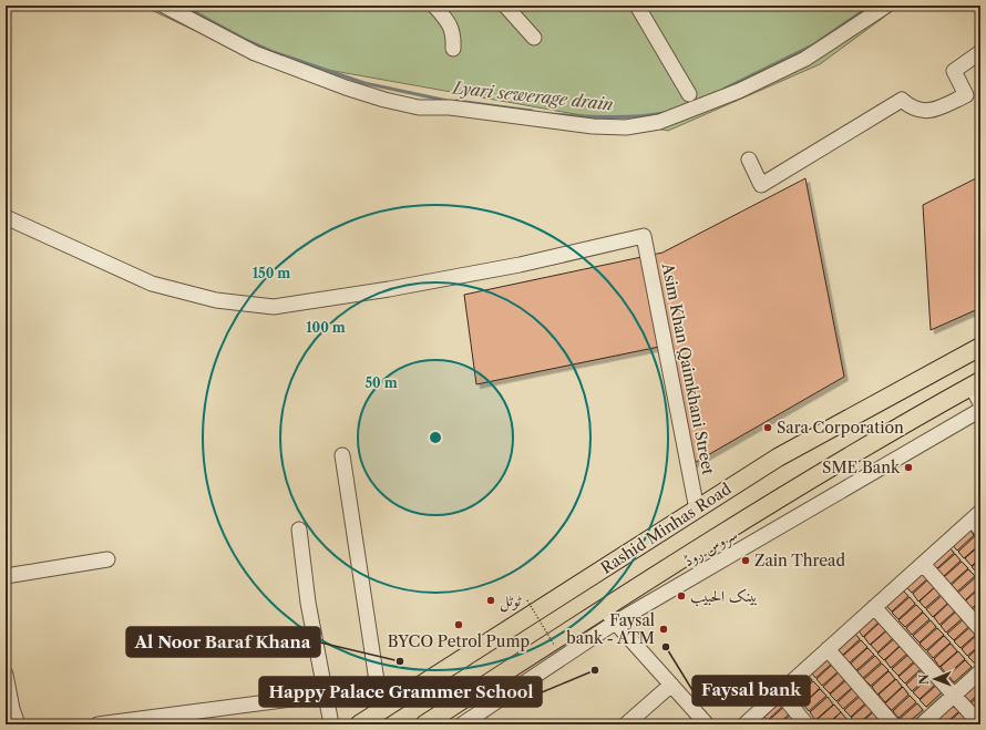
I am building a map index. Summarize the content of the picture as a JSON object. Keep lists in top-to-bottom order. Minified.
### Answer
{"streets":{"main road":["Rashid Minhas Road"],"street":["Asim Khan Qaimkhani Street","سروس روڈ"]},"crossings":[["Asim Khan Qaimkhani Street","Rashid Minhas Road"]],"water":["Lyari sewerage drain"],"places":["Sara Corporation","SME Bank","Zain Thread","بينک الحبيب","ٹوٹل","BYCO Petrol Pump","Faysal bank - ATM","Faysal bank","Al Noor Baraf Khana","Happy Palace Grammer School"],"north":"left","rings":["150 m","100 m","50 m"]}
